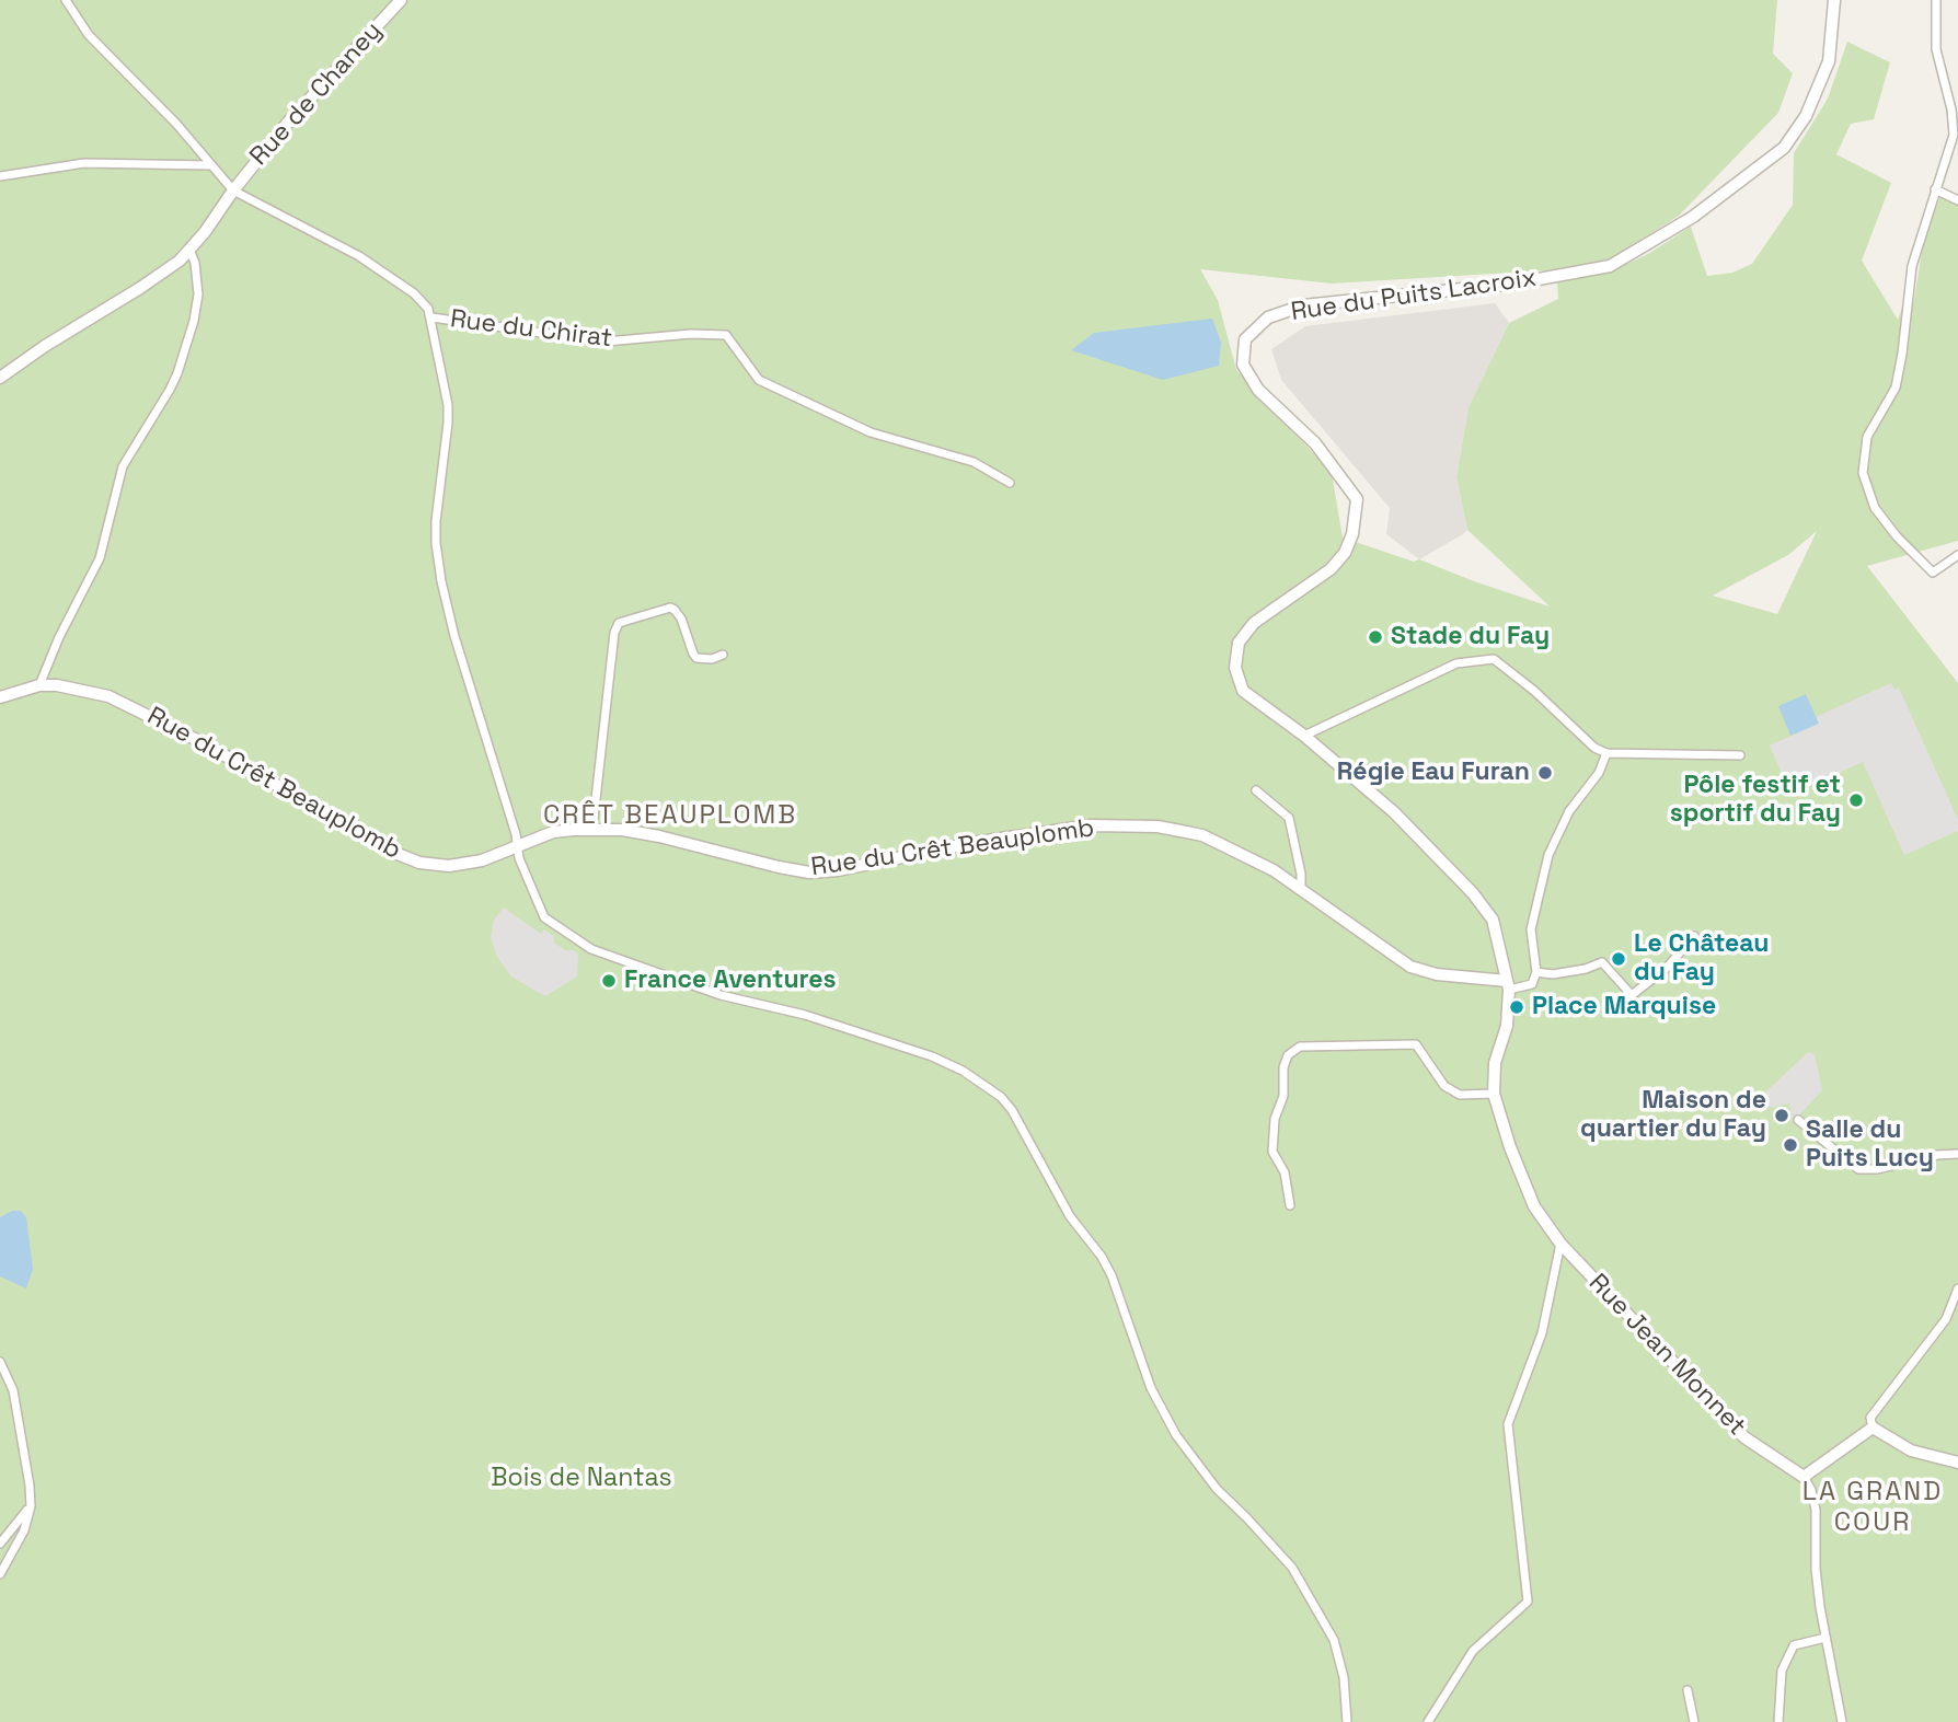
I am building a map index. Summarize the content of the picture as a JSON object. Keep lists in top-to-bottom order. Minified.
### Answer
{"streets":{"street":["Rue de Chaney","Rue du Puits Lacroix","Rue du Chirat","Rue du Crêt Beauplomb","Rue Jean Monnet"]},"crossings":[["Rue de Chaney","Rue du Chirat"],["Rue du Puits Lacroix","Rue du Crêt Beauplomb"],["Rue du Puits Lacroix","Rue Jean Monnet"],["Rue du Crêt Beauplomb","Rue Jean Monnet"]],"districts":["CRÊT BEAUPLOMB","LA GRAND COUR"],"parks":["Bois de Nantas"],"places":["Stade du Fay","Régie Eau Furan","Pôle festif et sportif du Fay","Le Château du Fay","France Aventures","Place Marquise","Maison de quartier du Fay","Salle du Puits Lucy"]}
